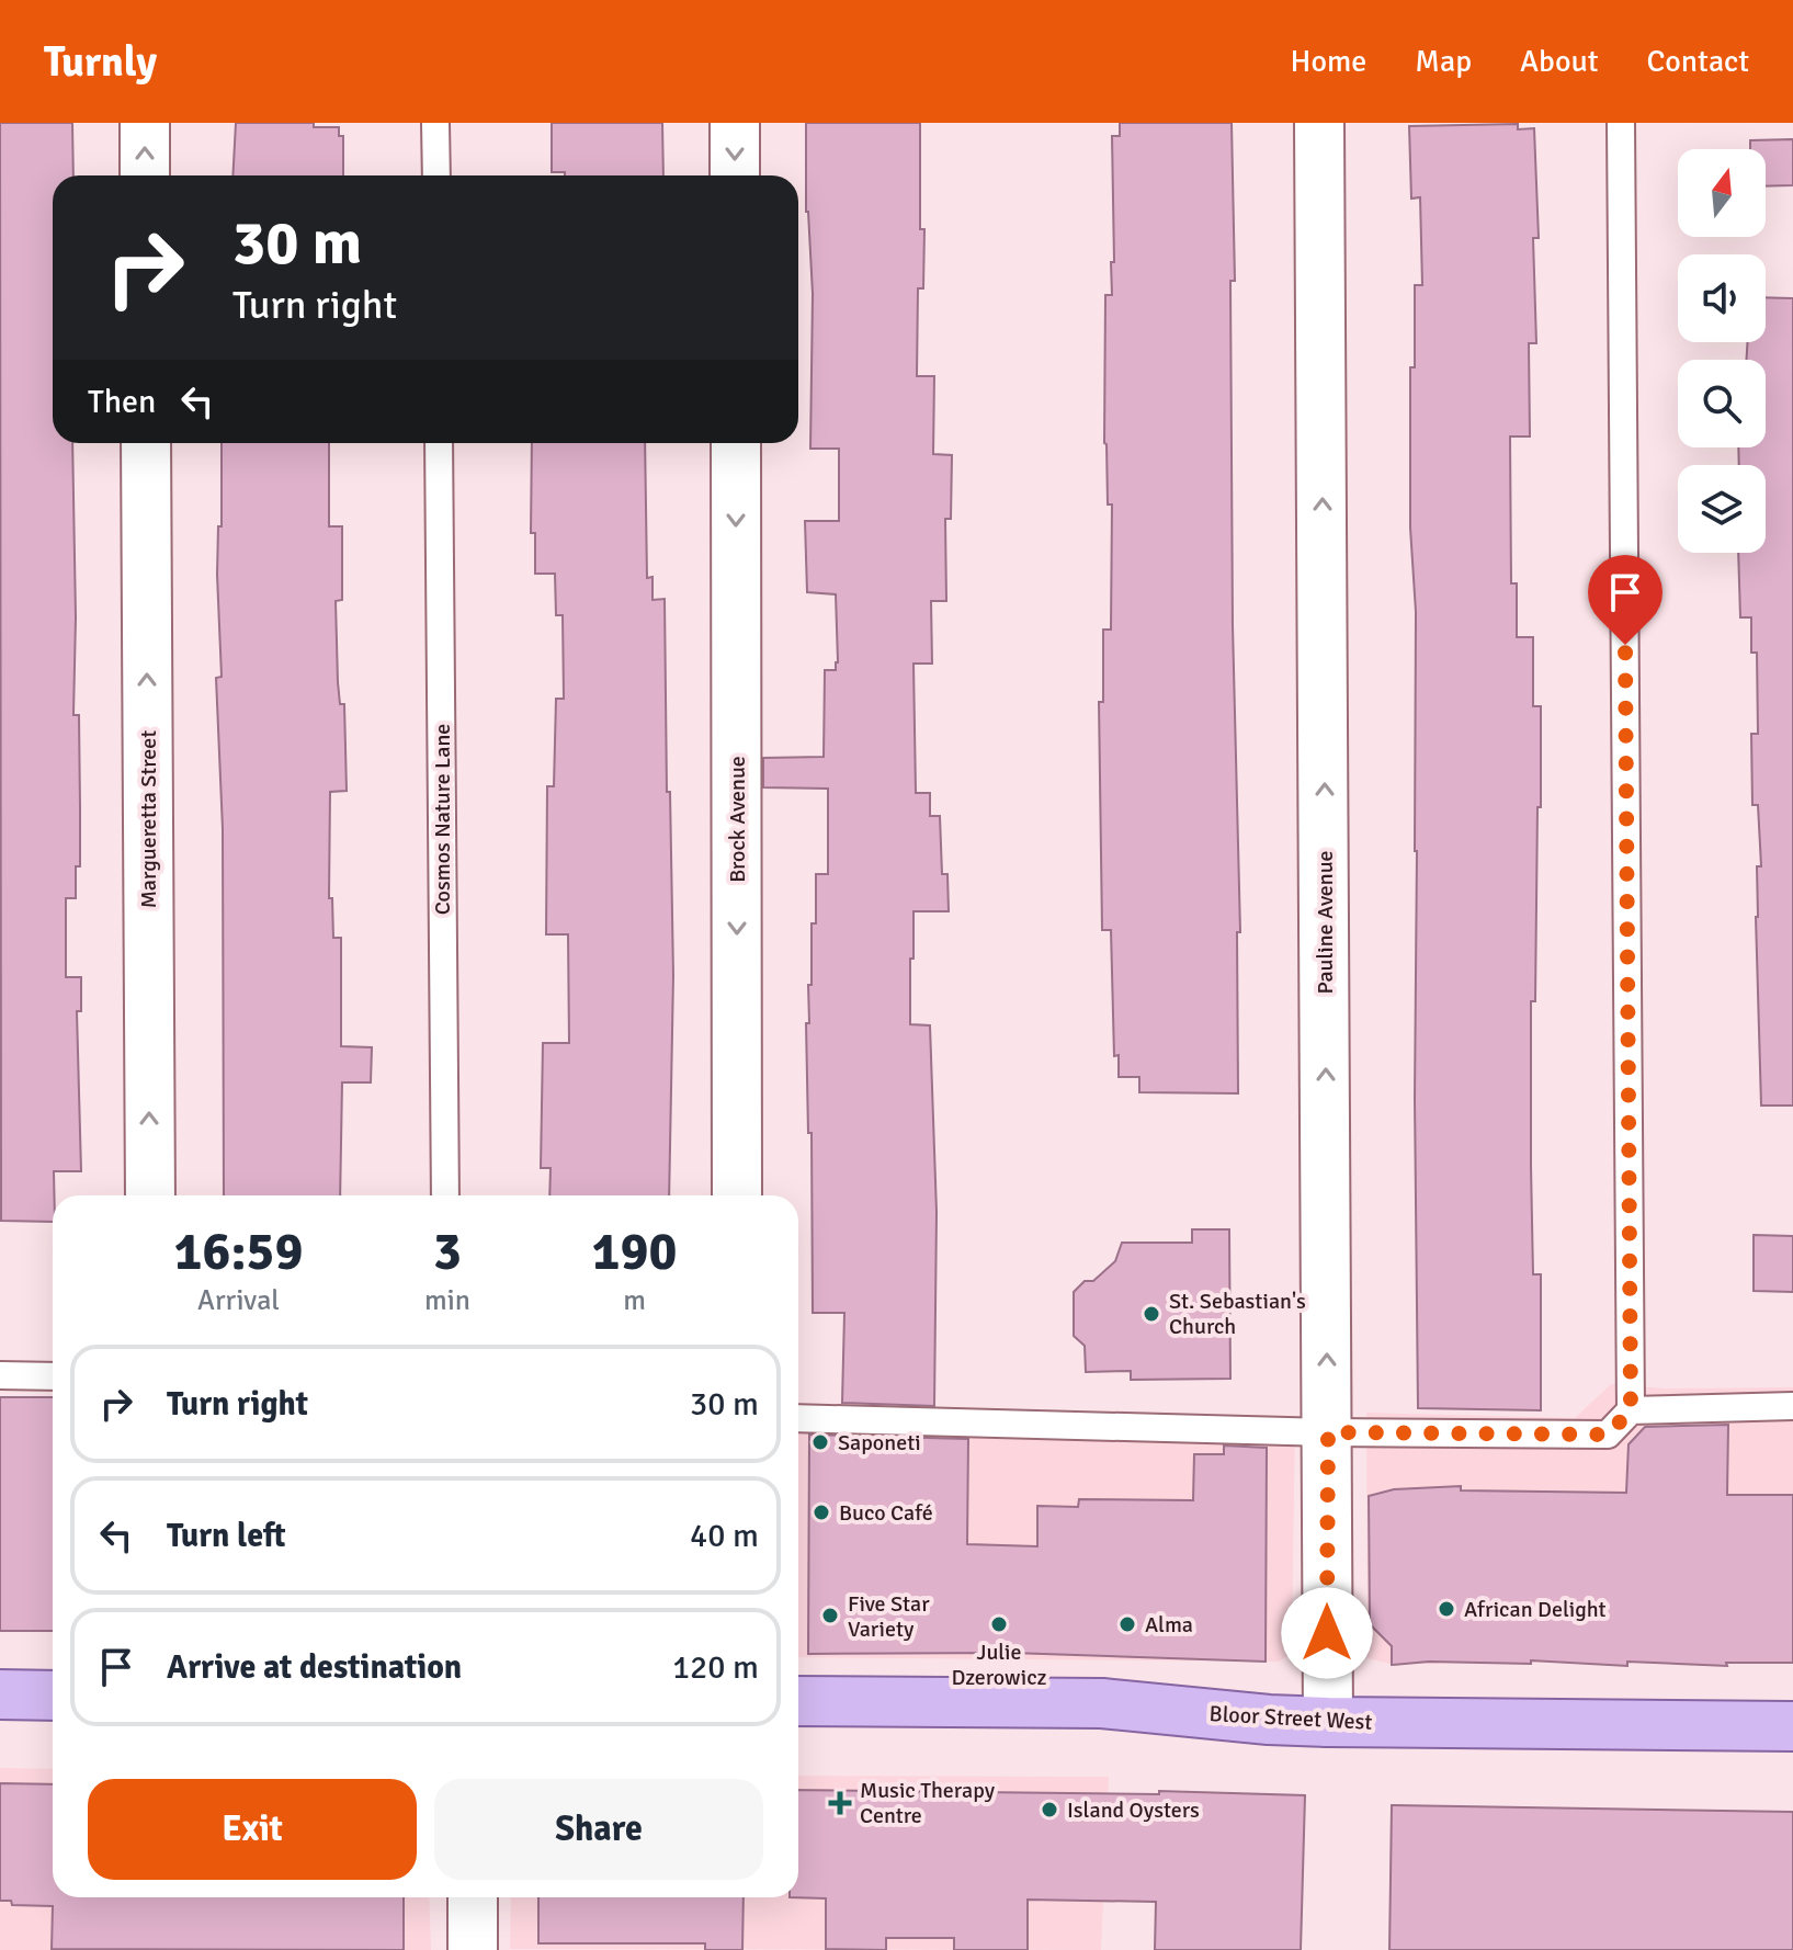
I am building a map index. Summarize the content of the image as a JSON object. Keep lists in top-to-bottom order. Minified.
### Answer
{"streets":{"main road":["Bloor Street West"],"street":["Margueretta Street","Brock Avenue","Pauline Avenue"],"lane":["Cosmos Nature Lane"]},"crossings":[["Pauline Avenue","Bloor Street West"]],"one_way":["Margueretta Street","Brock Avenue","Pauline Avenue"],"places":{"other":["St. Sebastian's Church","Saponeti","Buco Café","African Delight","Five Star Variety","Julie Dzerowicz","Alma","Island Oysters"],"health":["Music Therapy Centre"]},"north":"top","page":{"header":"Turnly","nav":["Home","Map","About","Contact"],"turn":["30 m","Turn right"],"then":"Then","eta":["16:59","Arrival","3","min","190","m"],"list":[{"name":"Turn right","value":"30 m"},{"name":"Turn left","value":"40 m"},{"name":"Arrive at destination","value":"120 m"}],"buttons":["Exit","Share"]}}
